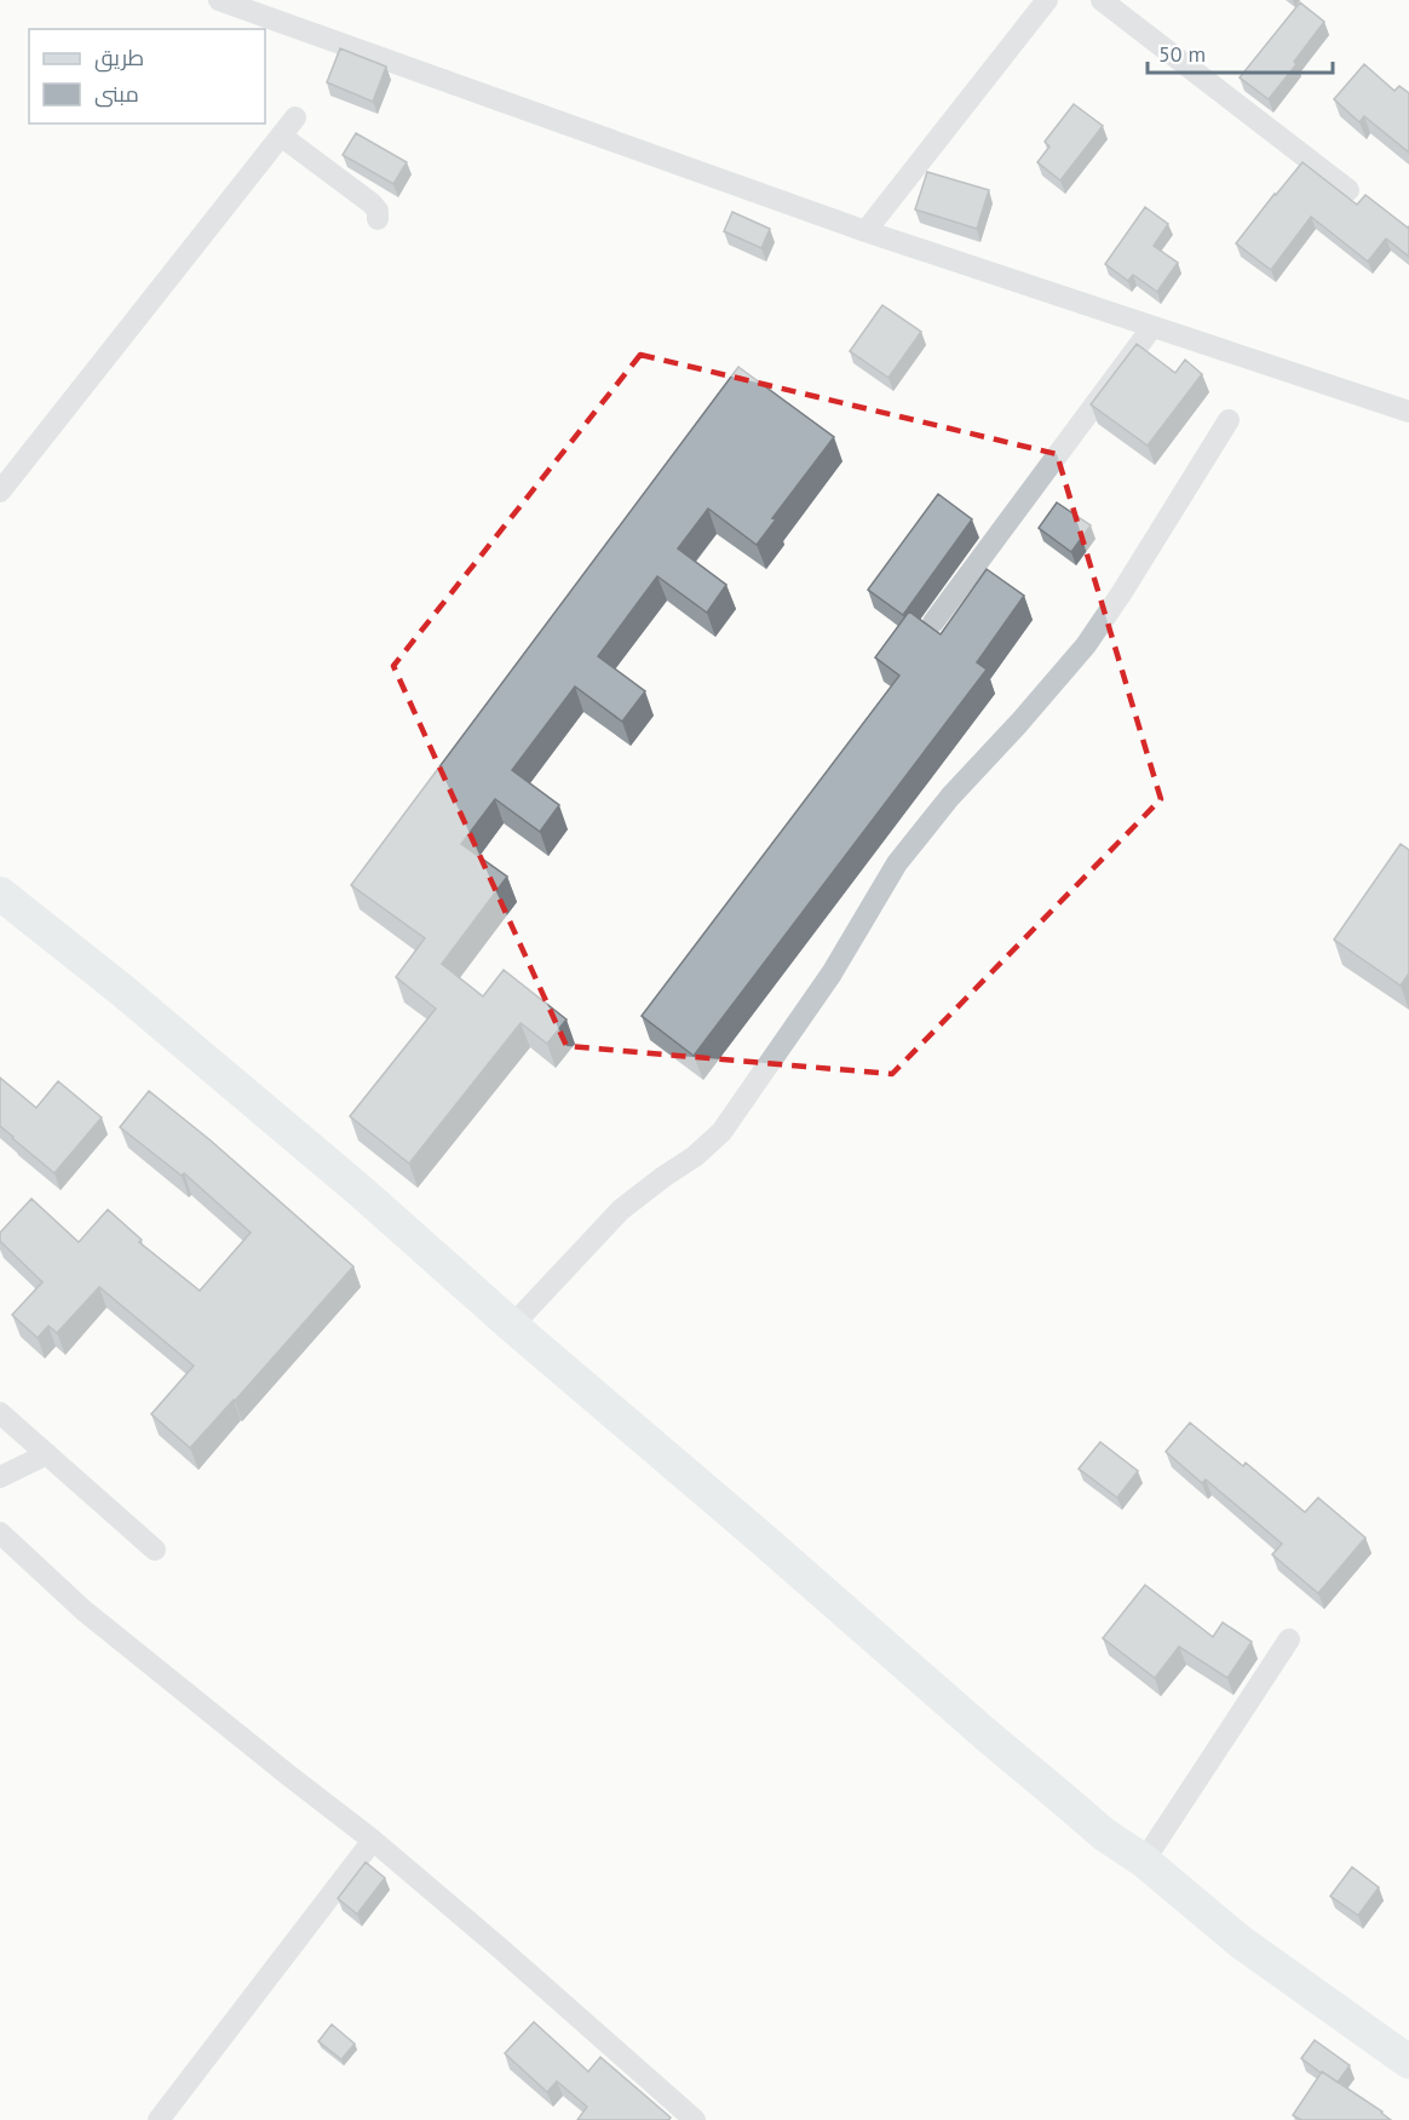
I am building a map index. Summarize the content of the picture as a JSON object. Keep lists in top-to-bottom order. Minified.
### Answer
{"legend":["طريق","مبنى"],"scale_bar":"50 m"}
